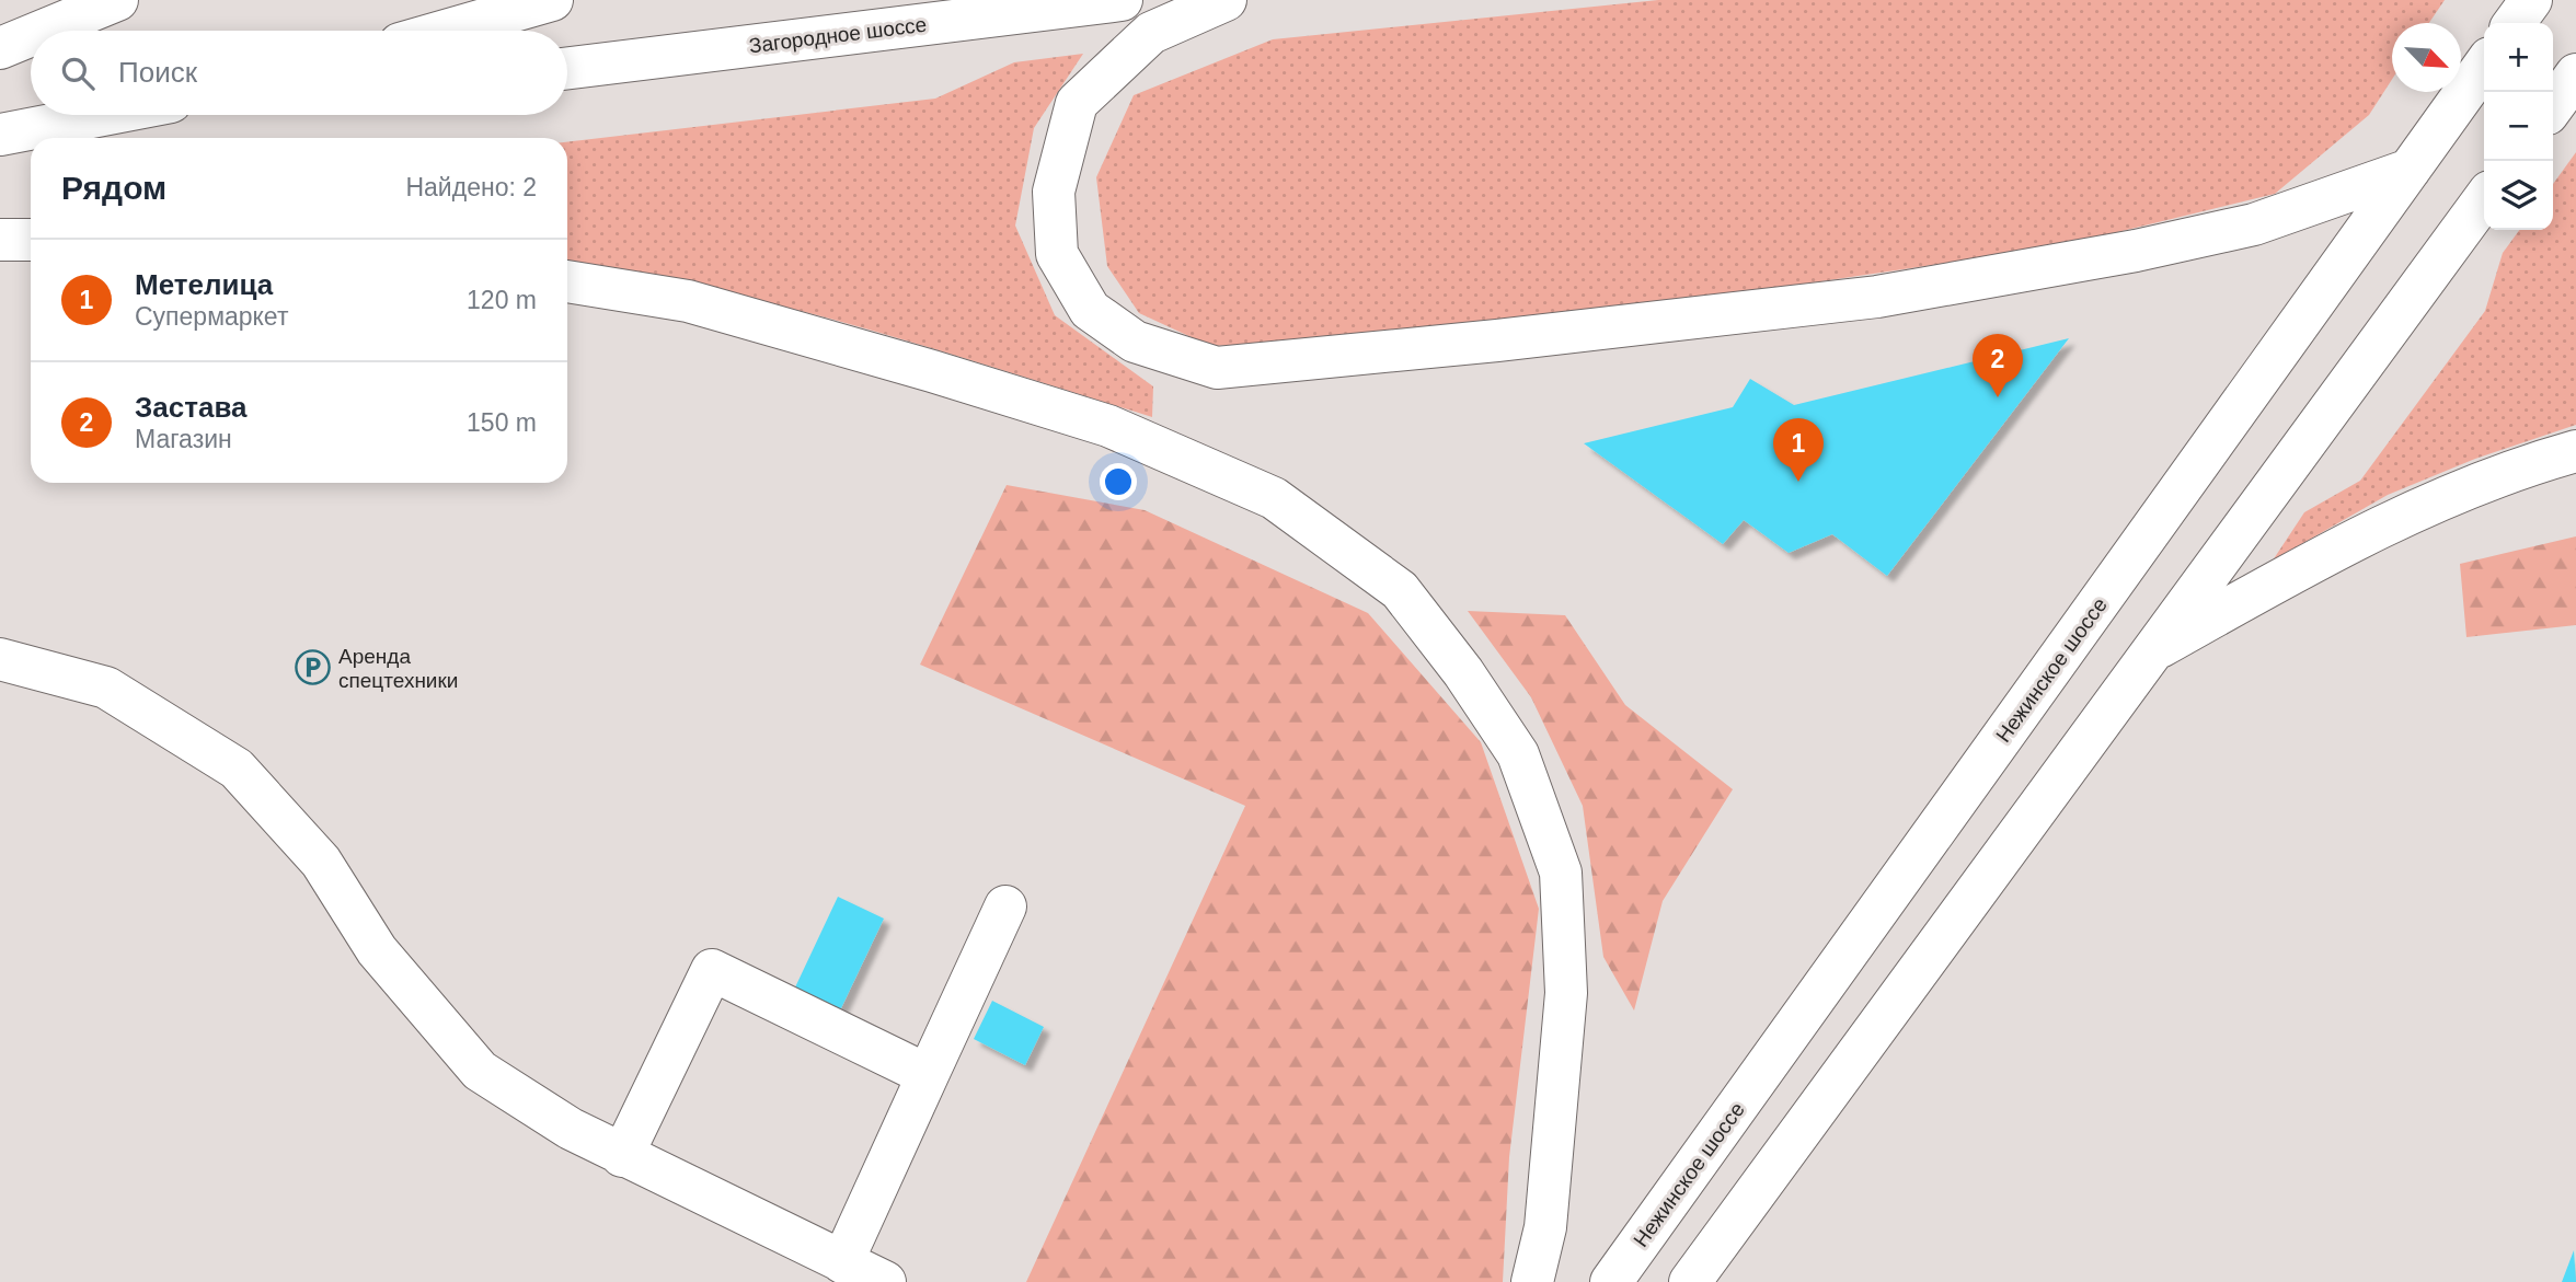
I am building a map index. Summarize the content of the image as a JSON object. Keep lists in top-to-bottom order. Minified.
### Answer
{"streets":{"main road":["Загородное шоссе","Нежинское шоссе"]},"places":{"parking":["Аренда спецтехники"]},"north":"bottom right","page":{"map_buttons":["+","−"],"search":"Поиск","heading":["Рядом","Найдено: 2"],"list":[{"mark":"1","name":"Метелица","note":"Супермаркет","value":"120 m"},{"mark":"2","name":"Застава","note":"Магазин","value":"150 m"}],"pins":["2","1"]}}
